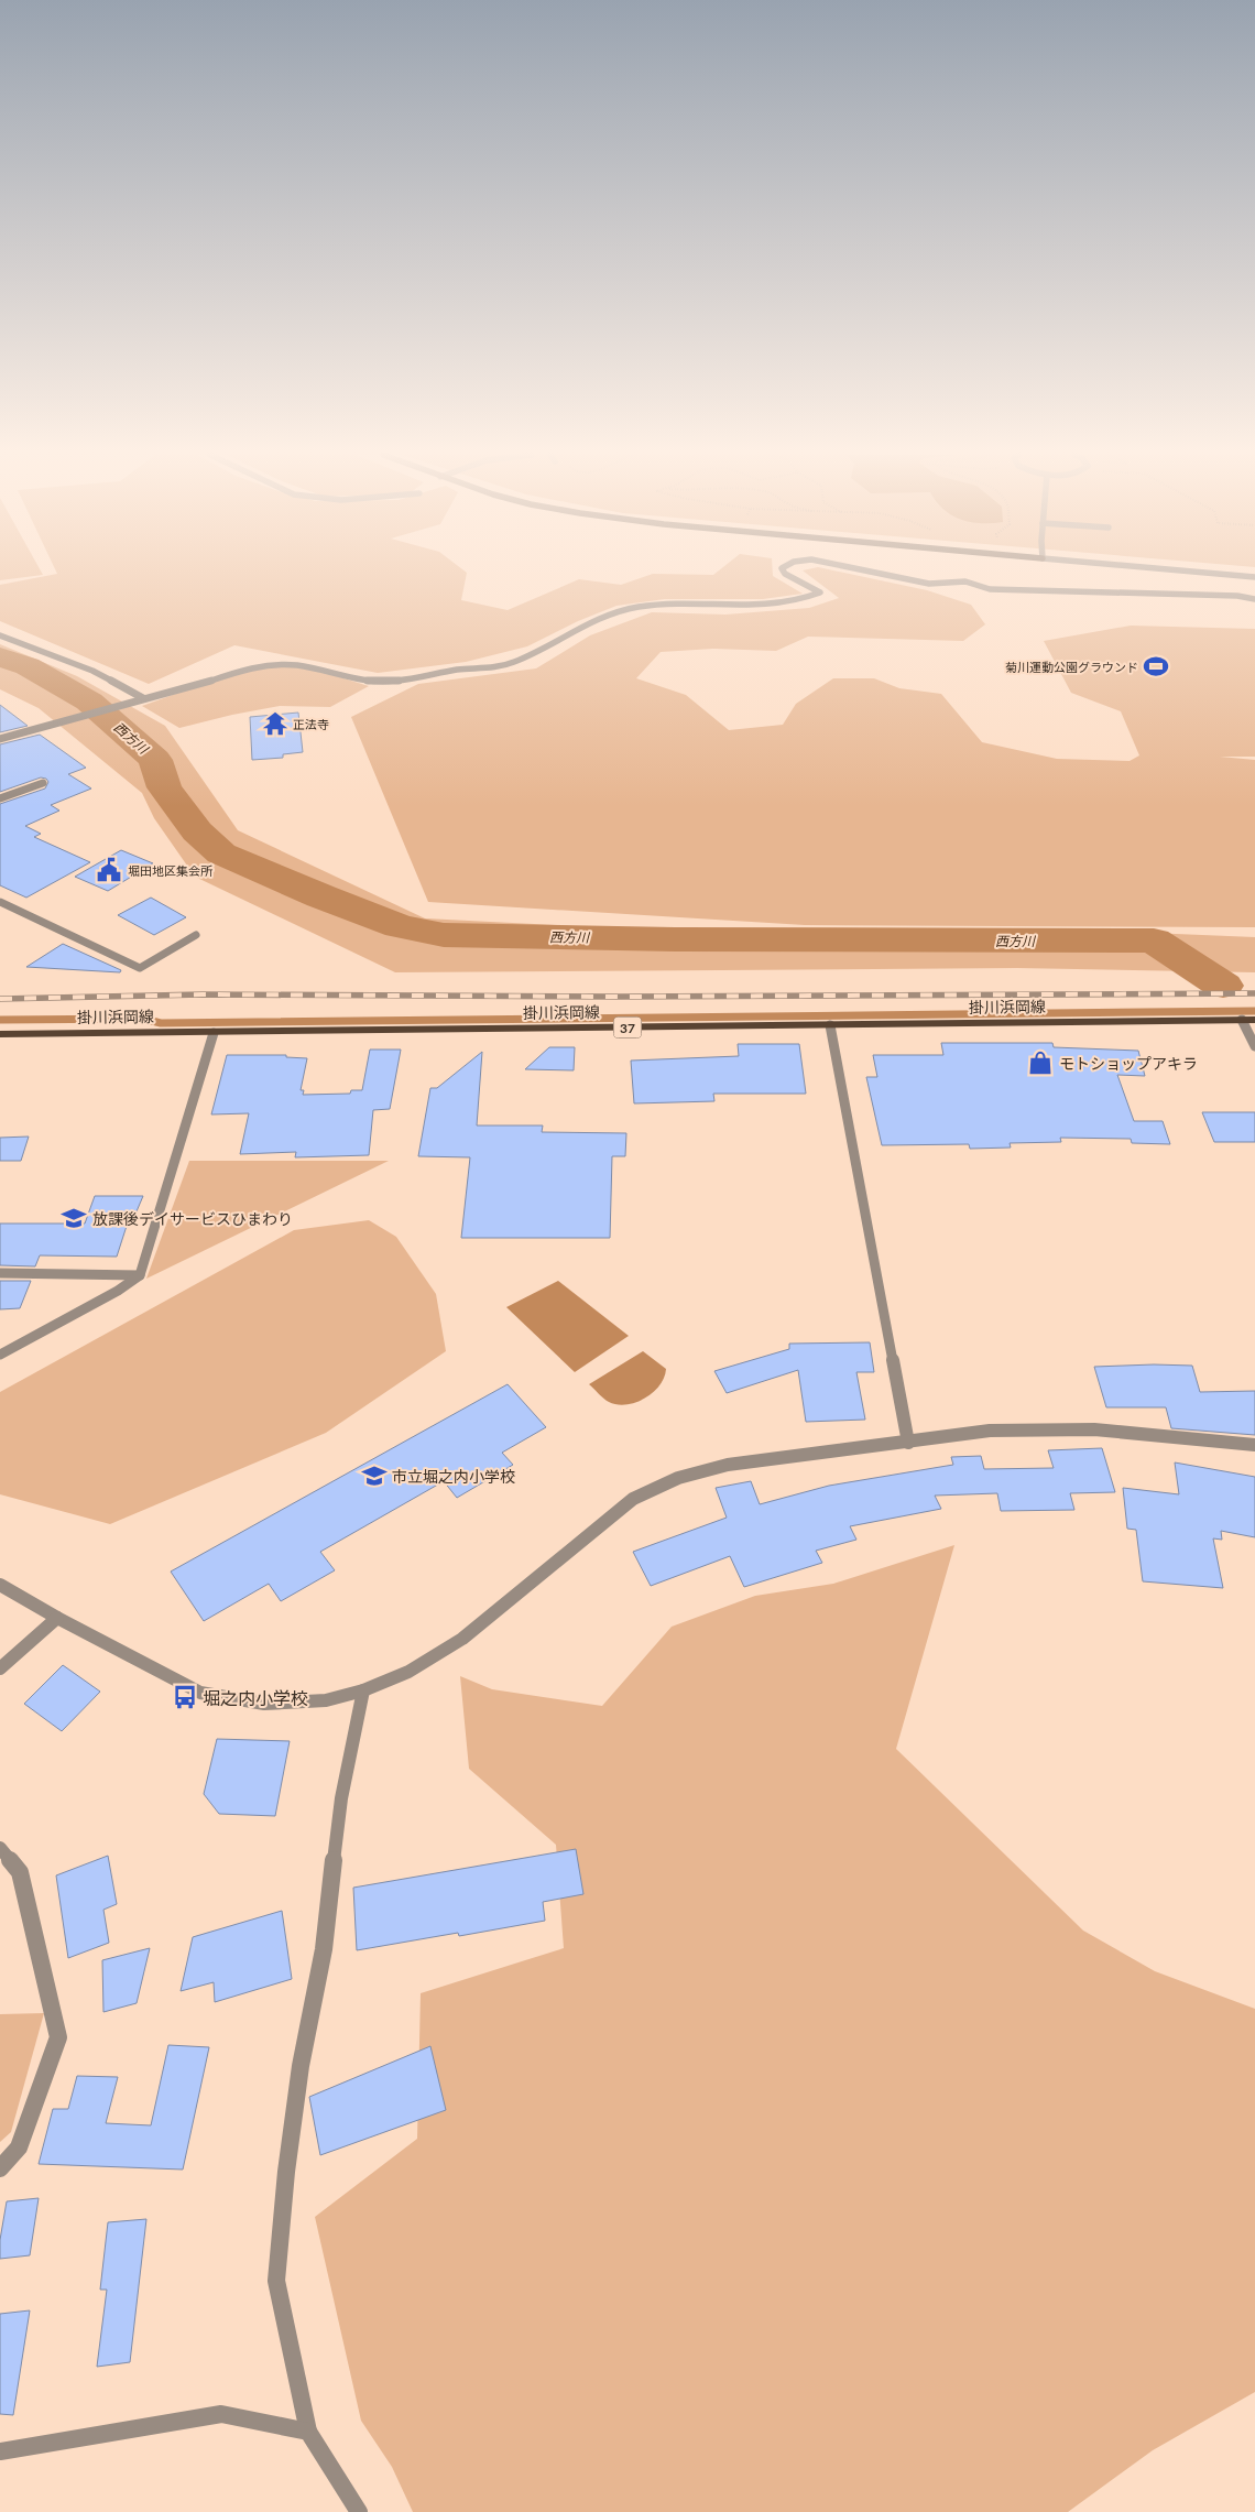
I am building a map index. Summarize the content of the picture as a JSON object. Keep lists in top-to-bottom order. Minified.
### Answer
{"streets":{"main road":["掛川浜岡線","37"]},"water":["西方川"],"places":{"sports":["菊川運動公園グラウンド"],"temple":["正法寺"],"public building":["堀田地区集会所"],"shop":["モトショップアキラ"],"school or university":["放課後デイサービスひまわり","市立堀之内小学校"],"bus stop":["堀之内小学校"]}}
